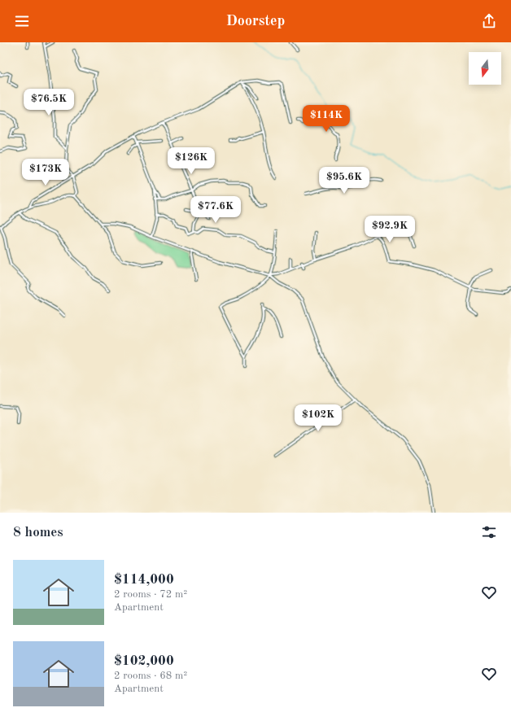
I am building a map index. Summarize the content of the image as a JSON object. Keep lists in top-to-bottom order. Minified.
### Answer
{"north":"bottom","page":{"header":"Doorstep","price":["$76.5K","$114K","$126K","$173K","$95.6K","$77.6K","$92.9K","$102K"],"heading":"8 homes","list":[{"name":"$114,000","note":"2 rooms · 72 m² · Apartment"},{"name":"$102,000","note":"2 rooms · 68 m² · Apartment"}]}}
